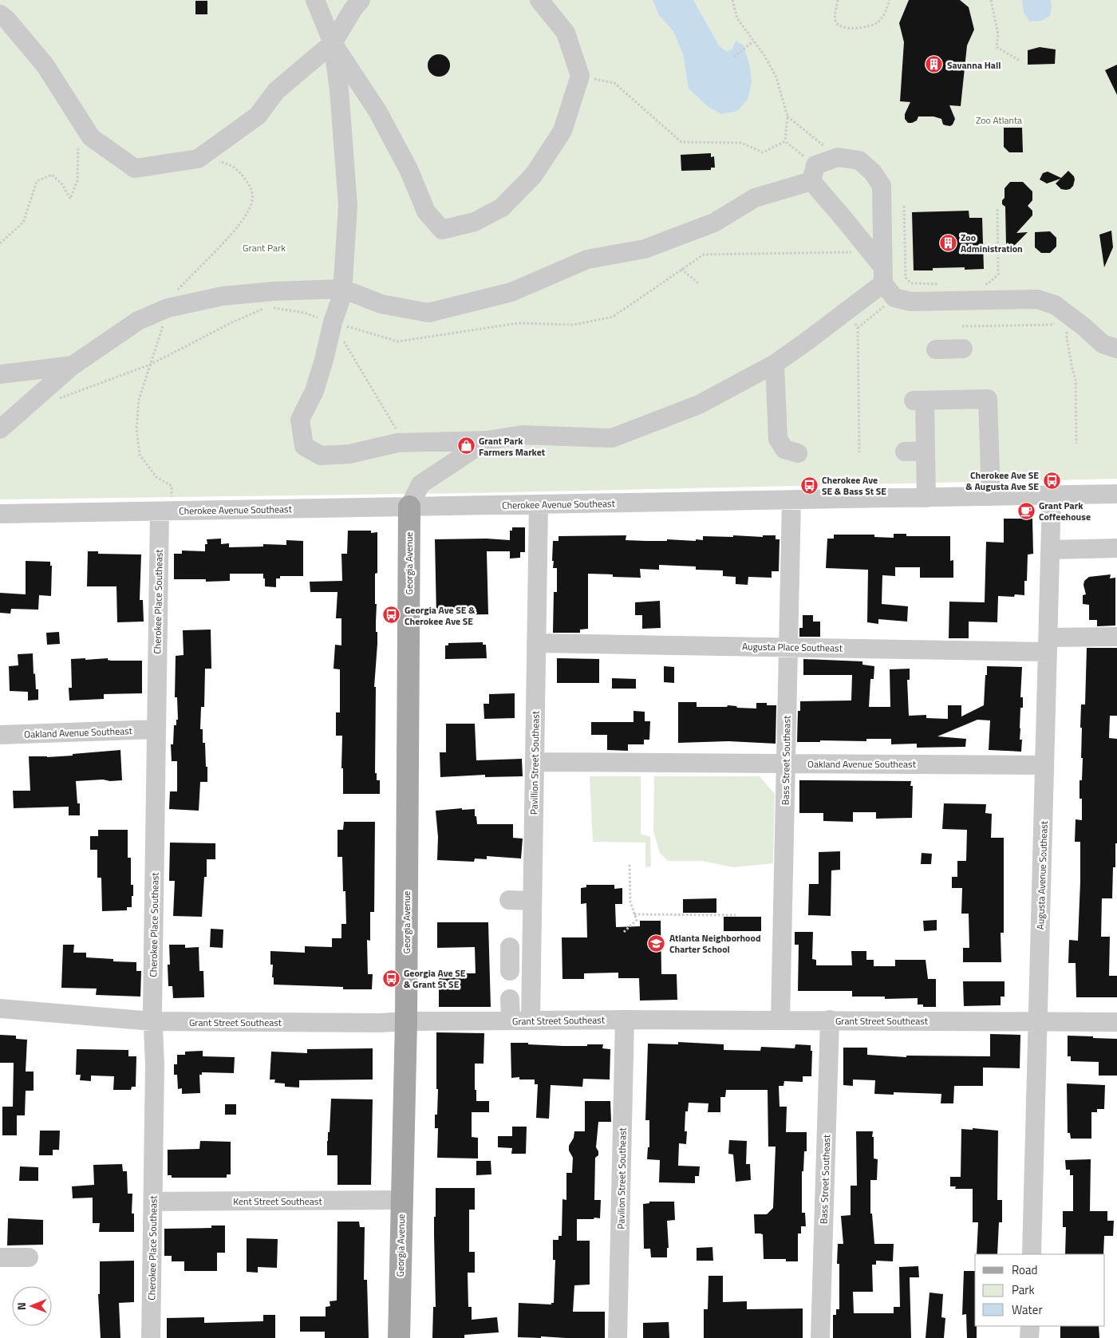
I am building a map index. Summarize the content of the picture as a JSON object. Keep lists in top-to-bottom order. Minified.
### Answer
{"streets":{"main road":["Georgia Avenue"],"street":["Cherokee Avenue Southeast","Cherokee Place Southeast","Augusta Place Southeast","Oakland Avenue Southeast","Bass Street Southeast","Pavillion Street Southeast","Augusta Avenue Southeast","Grant Street Southeast","Pavilion Street Southeast","Kent Street Southeast"]},"crossings":[["Cherokee Avenue Southeast","Georgia Avenue"],["Cherokee Avenue Southeast","Cherokee Place Southeast"],["Cherokee Avenue Southeast","Bass Street Southeast"],["Cherokee Avenue Southeast","Pavillion Street Southeast"],["Cherokee Avenue Southeast","Augusta Avenue Southeast"],["Georgia Avenue","Grant Street Southeast"],["Georgia Avenue","Kent Street Southeast"],["Cherokee Place Southeast","Oakland Avenue Southeast"],["Cherokee Place Southeast","Grant Street Southeast"],["Cherokee Place Southeast","Kent Street Southeast"],["Augusta Place Southeast","Bass Street Southeast"],["Augusta Place Southeast","Pavillion Street Southeast"],["Augusta Place Southeast","Augusta Avenue Southeast"],["Oakland Avenue Southeast","Bass Street Southeast"],["Oakland Avenue Southeast","Pavillion Street Southeast"],["Oakland Avenue Southeast","Augusta Avenue Southeast"],["Bass Street Southeast","Grant Street Southeast"],["Pavillion Street Southeast","Grant Street Southeast"],["Augusta Avenue Southeast","Grant Street Southeast"],["Grant Street Southeast","Pavilion Street Southeast"]],"parks":["Zoo Atlanta","Grant Park"],"places":{"building":["Savanna Hall","Zoo Administration"],"shop":["Grant Park Farmers Market"],"bus stop":["Cherokee Ave SE & Augusta Ave SE","Cherokee Ave SE & Bass St SE","Georgia Ave SE & Cherokee Ave SE","Georgia Ave SE & Grant St SE"],"cafe":["Grant Park Coffeehouse"],"school or university":["Atlanta Neighborhood Charter School"]},"legend":["Road","Park","Water"],"north":"left"}
